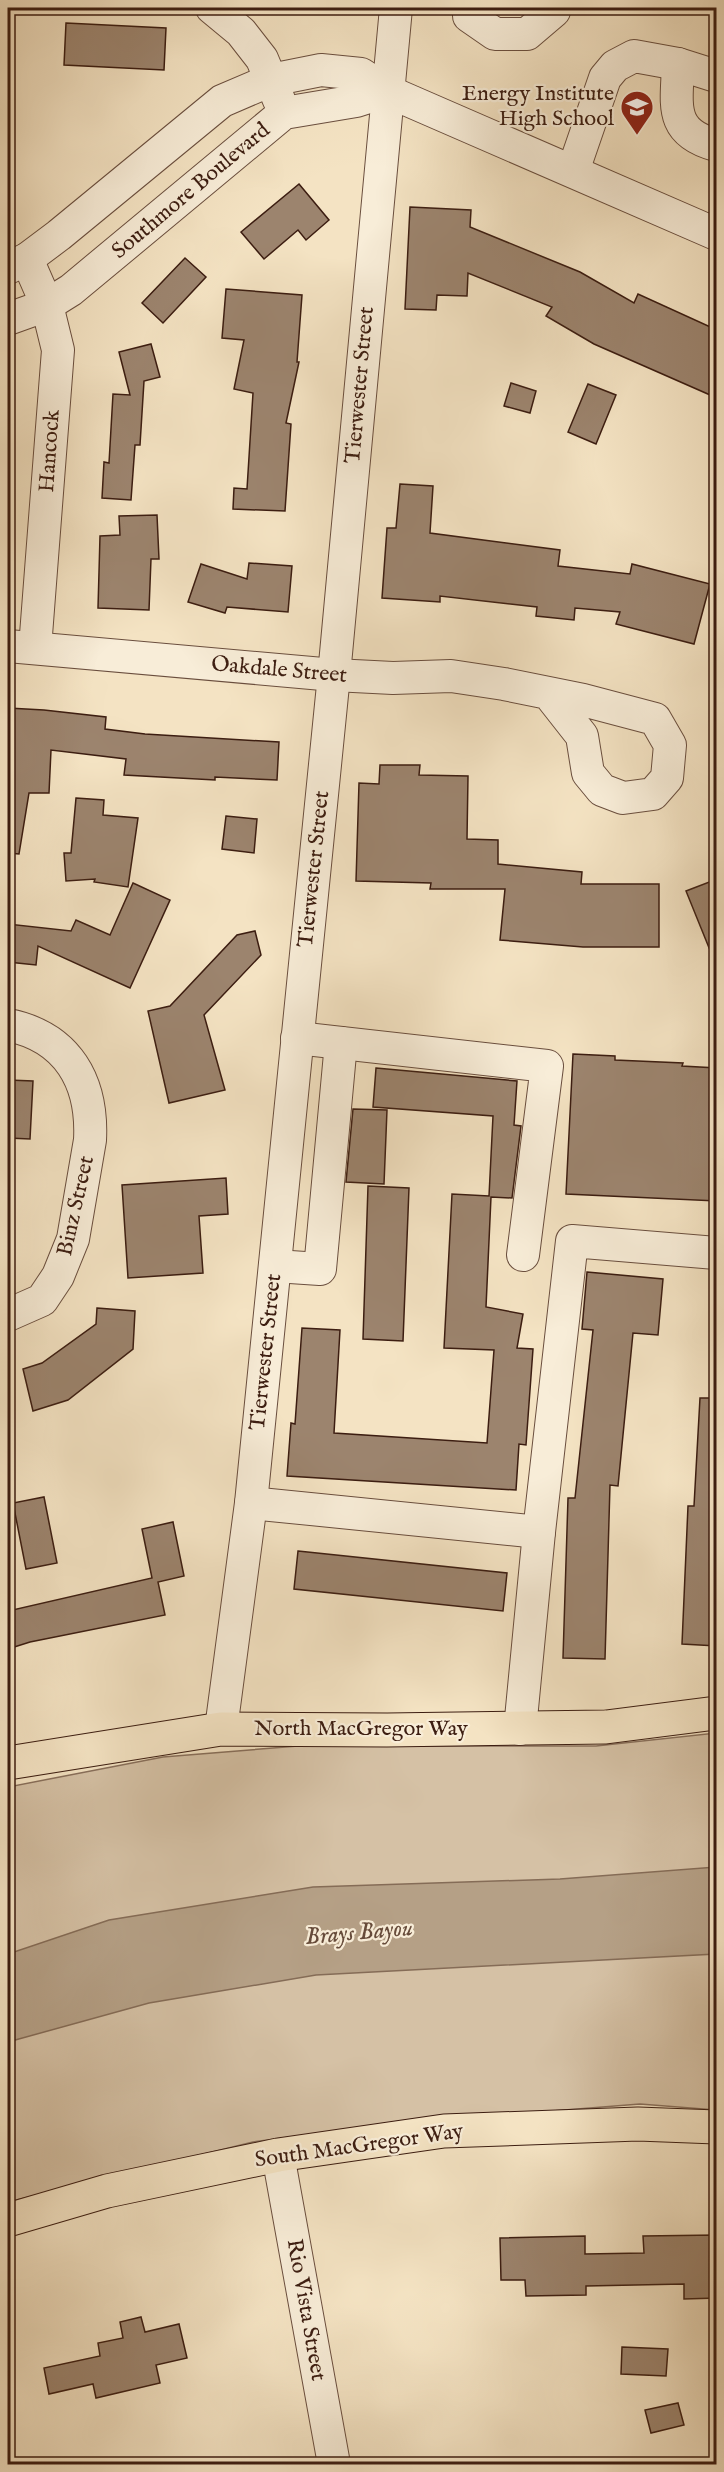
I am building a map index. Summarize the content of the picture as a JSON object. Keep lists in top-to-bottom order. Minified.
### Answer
{"streets":{"main road":["North MacGregor Way","South MacGregor Way"],"street":["Southmore Boulevard","Tierwester Street","Hancock","Oakdale Street","Binz Street","Rio Vista Street"]},"crossings":[["Southmore Boulevard","Tierwester Street"],["Southmore Boulevard","Hancock"],["Tierwester Street","Oakdale Street"],["Tierwester Street","North MacGregor Way"],["Hancock","Oakdale Street"],["South MacGregor Way","Rio Vista Street"]],"water":["Brays Bayou"],"places":{"school or university":["Energy Institute High School"]}}
